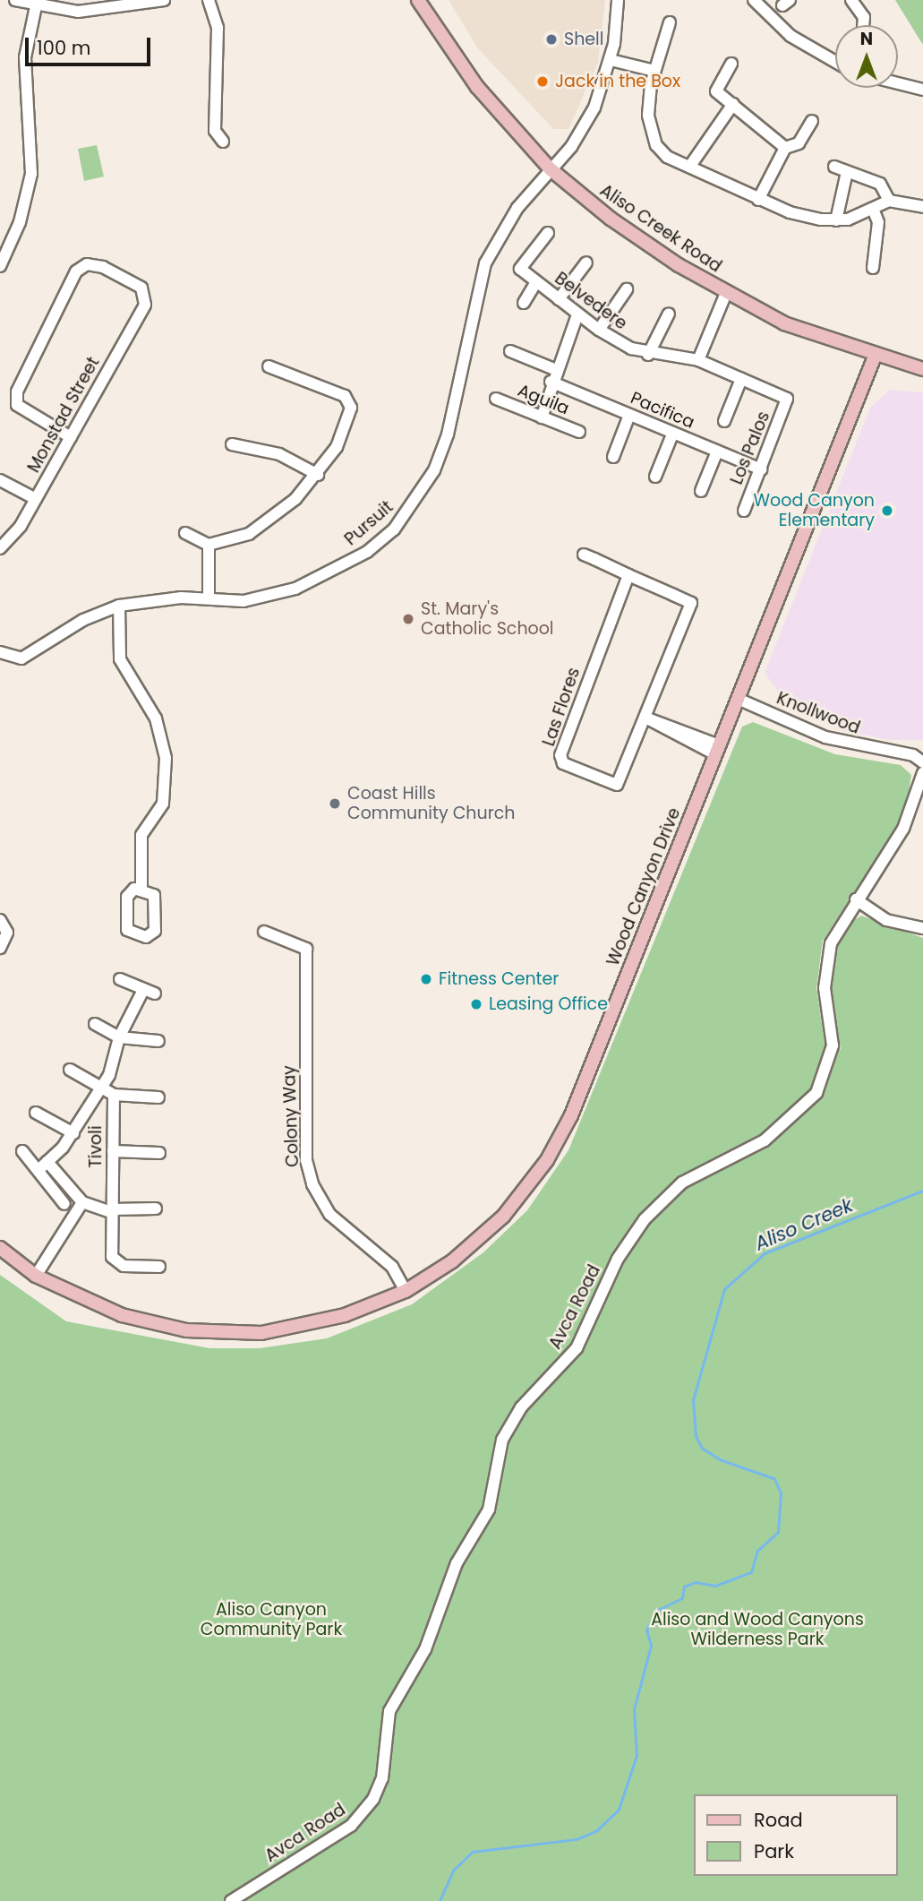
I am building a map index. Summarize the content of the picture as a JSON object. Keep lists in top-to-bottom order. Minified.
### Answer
{"streets":{"main road":["Aliso Creek Road","Wood Canyon Drive"],"street":["Belvedere","Aguila","Pacifica","Monstad Street","Los Palos","Pursuit","Las Flores","Knollwood","Colony Way","Tivoli","Avca Road"]},"crossings":[["Aliso Creek Road","Pursuit"],["Aliso Creek Road","Wood Canyon Drive"],["Belvedere","Los Palos"],["Pacifica","Los Palos"],["Knollwood","Wood Canyon Drive"],["Wood Canyon Drive","Colony Way"]],"water":["Aliso Creek"],"parks":["Aliso Canyon Community Park","Aliso and Wood Canyons Wilderness Park"],"places":["Shell","Jack in the Box","Wood Canyon Elementary","St. Mary's Catholic School","Coast Hills Community Church","Fitness Center","Leasing Office"],"legend":["Road","Park"],"scale_bar":"100 m","north":"top"}
